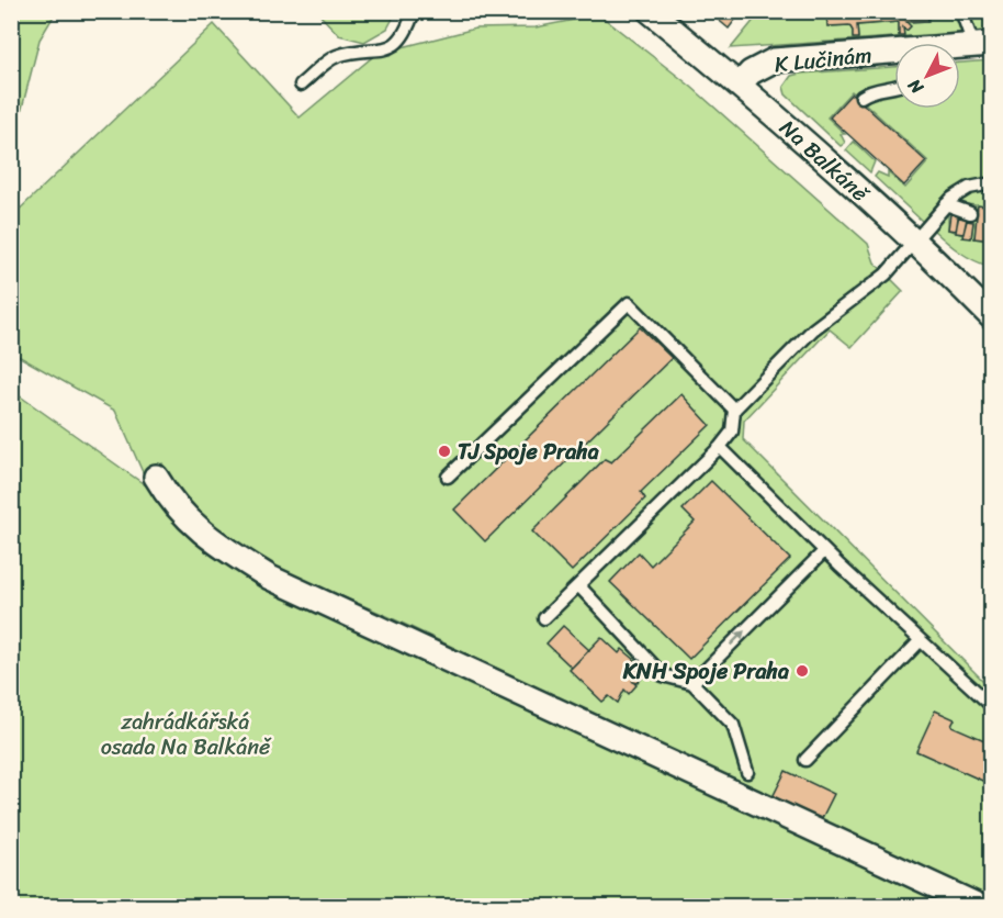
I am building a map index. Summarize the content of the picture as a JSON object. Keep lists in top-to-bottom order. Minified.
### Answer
{"streets":{"street":["K Lučinám","Na Balkáně"]},"crossings":[["K Lučinám","Na Balkáně"]],"parks":["zahrádkářská osada Na Balkáně"],"places":["TJ Spoje Praha","KNH Spoje Praha"],"north":"bottom left"}
